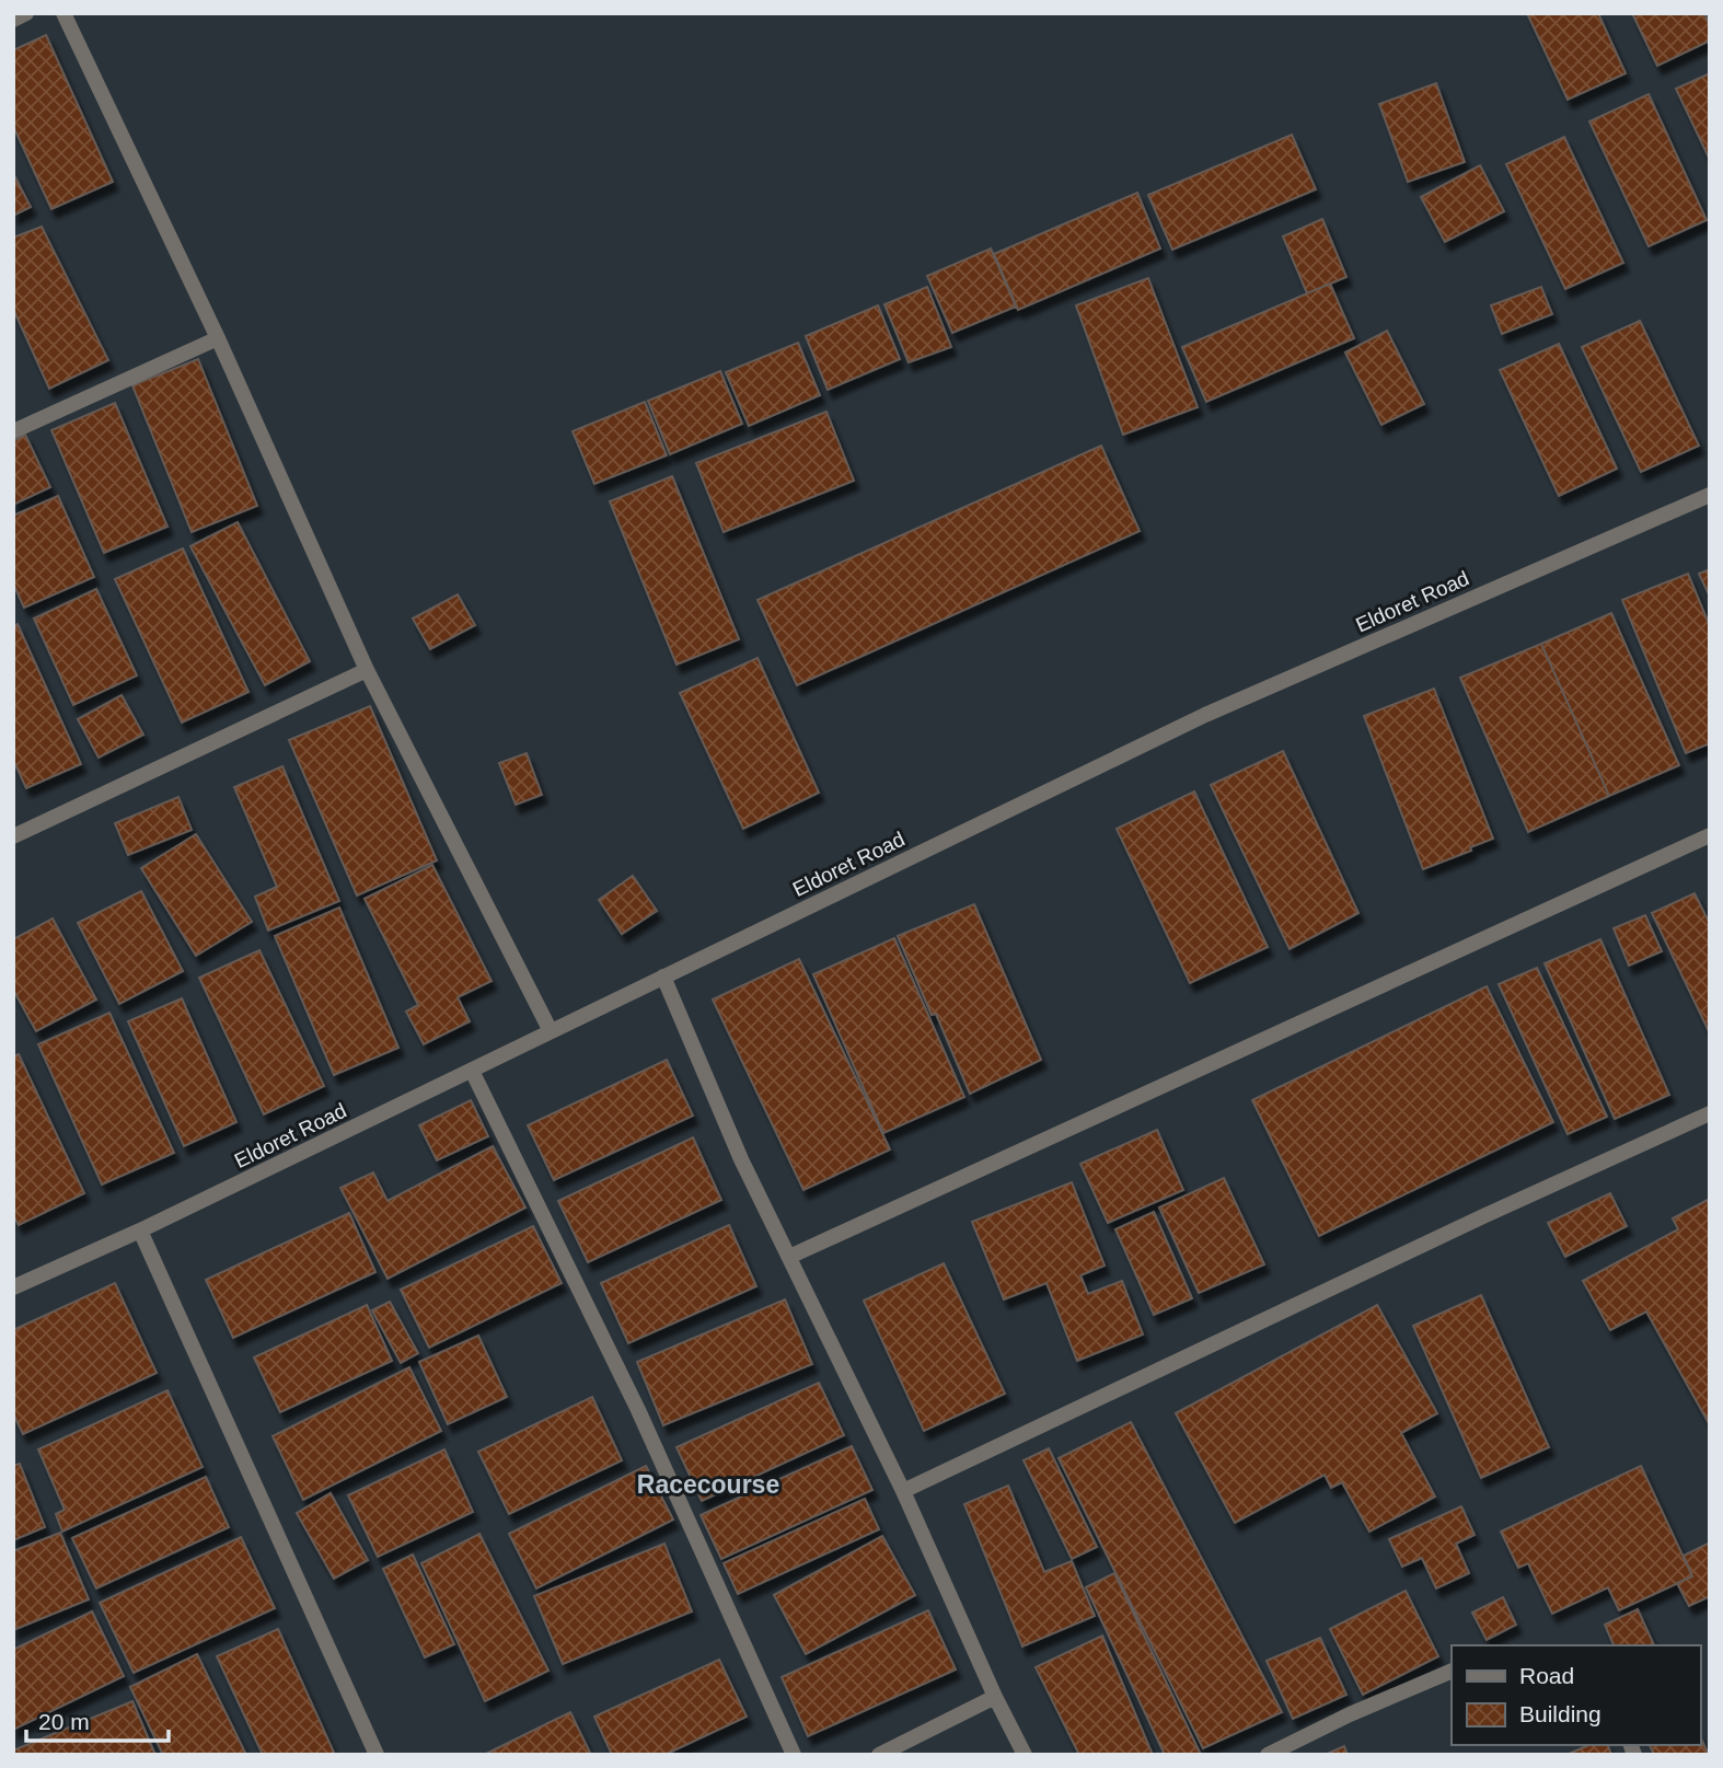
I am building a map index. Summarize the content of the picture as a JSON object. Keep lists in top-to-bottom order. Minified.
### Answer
{"streets":{"street":["Eldoret Road"]},"districts":["Racecourse"],"legend":["Road","Building"],"scale_bar":"20 m"}
